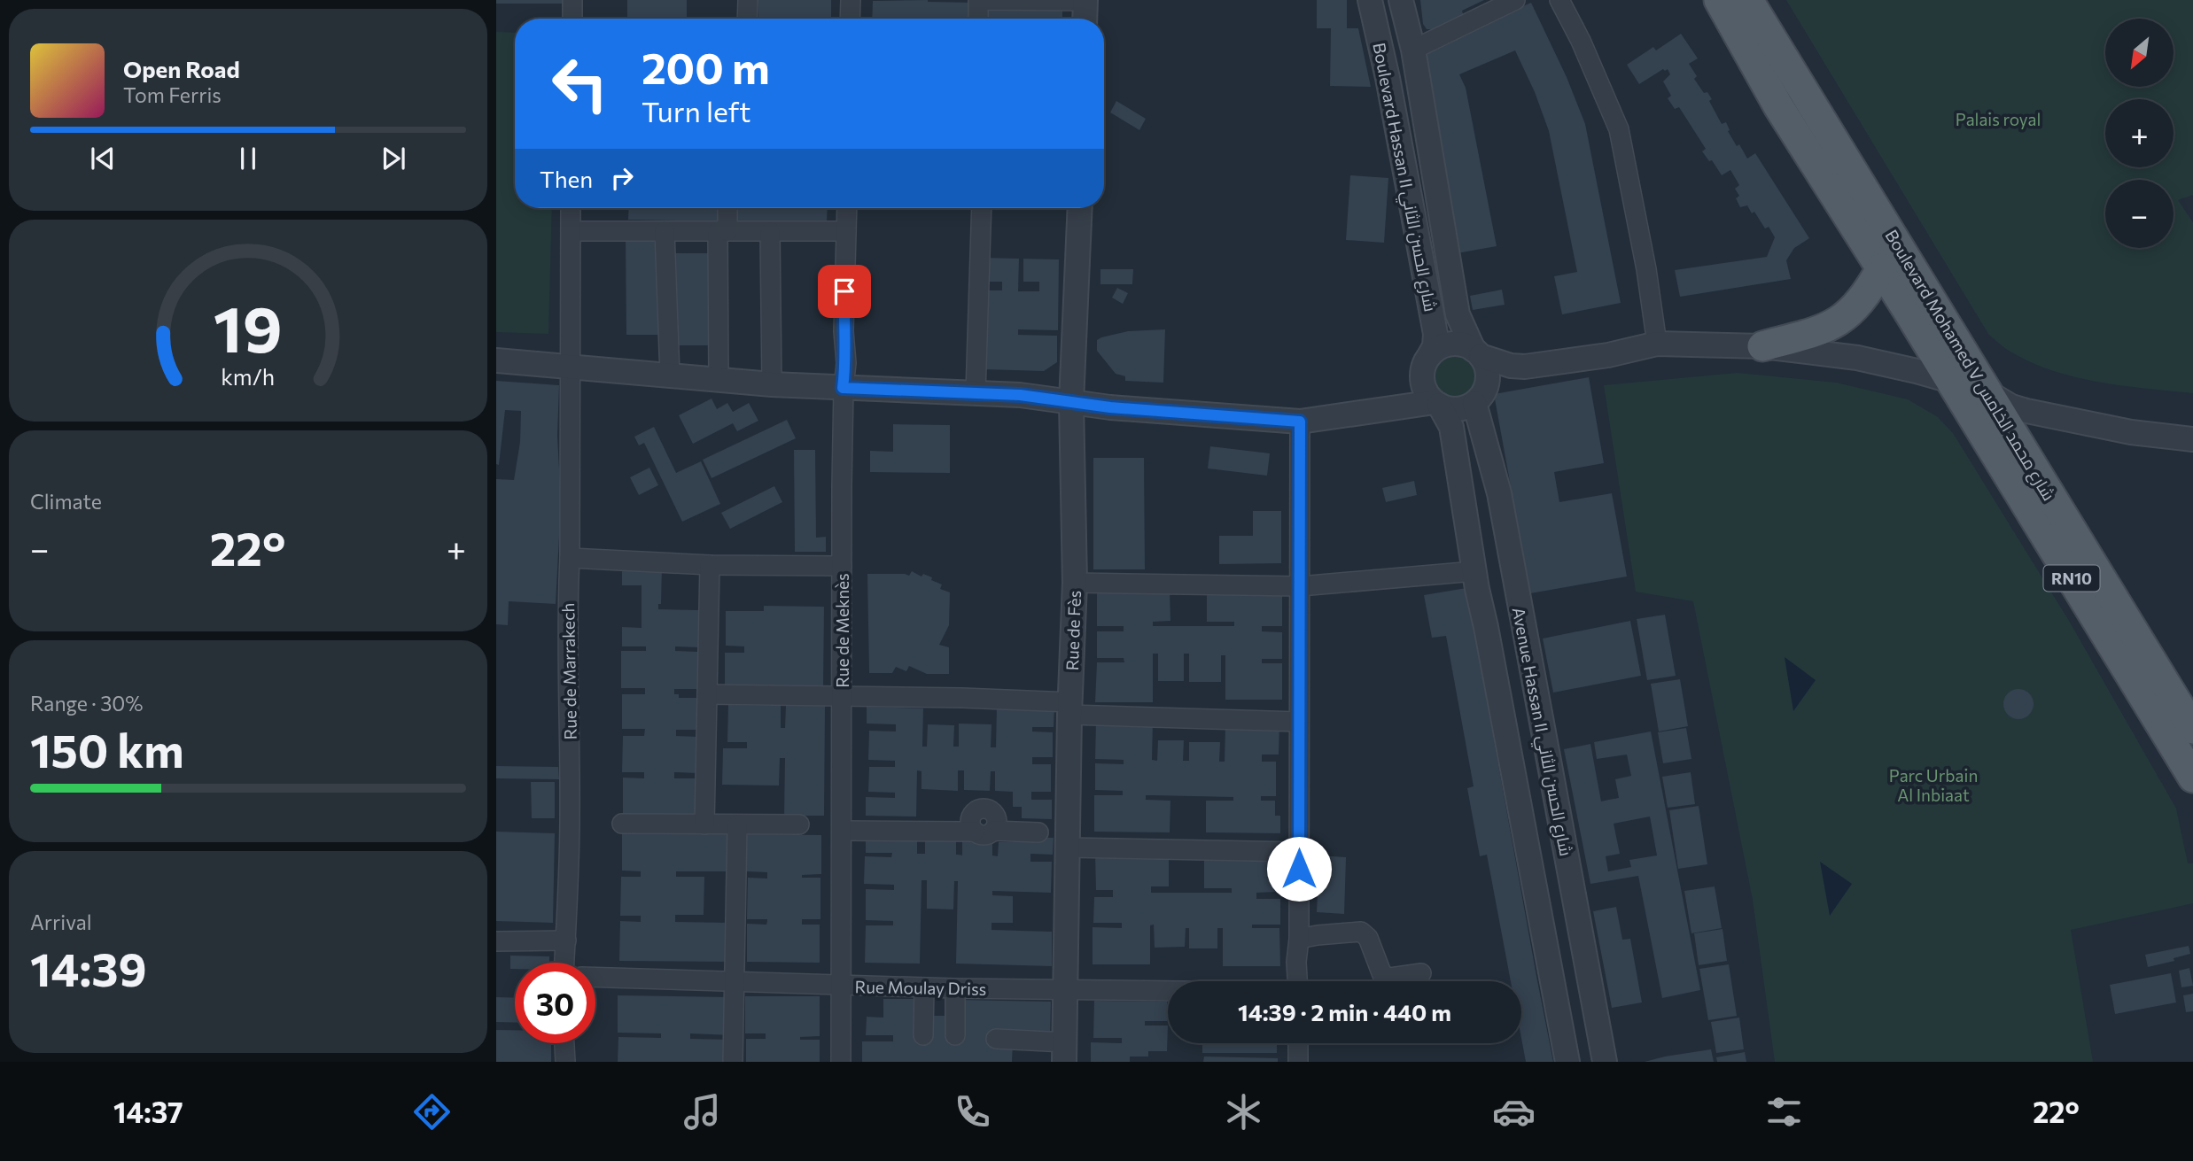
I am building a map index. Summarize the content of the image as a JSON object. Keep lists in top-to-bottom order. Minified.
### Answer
{"streets":{"main road":["Boulevard Mohamed V شارع محمد الخامس","RN10"],"street":["Boulevard Hassan II شارع الحسن الثاني","Rue de Meknès","Rue de Fès","Rue de Marrakech","Avenue Hassan II شارع الحسن الثاني","Rue Moulay Driss"]},"crossings":[["Boulevard Hassan II شارع الحسن الثاني","Avenue Hassan II شارع الحسن الثاني"],["Rue de Meknès","Rue Moulay Driss"],["Rue de Fès","Rue Moulay Driss"]],"parks":["Palais royal","Parc Urbain Al Inbiaat"],"north":"bottom left","page":{"map_buttons":["+","−"],"turn":["200 m","Turn left"],"song":["Open Road","Tom Ferris"],"then":"Then","tile":["Climate",["Range · 30%","150 km"],["Arrival","14:39"]],"heat":["−","22°","+"],"limit":"30","trip":"14:39 · 2 min · 440 m","tabs":["14:37","22°"],"gauge":["19","km/h"]}}
